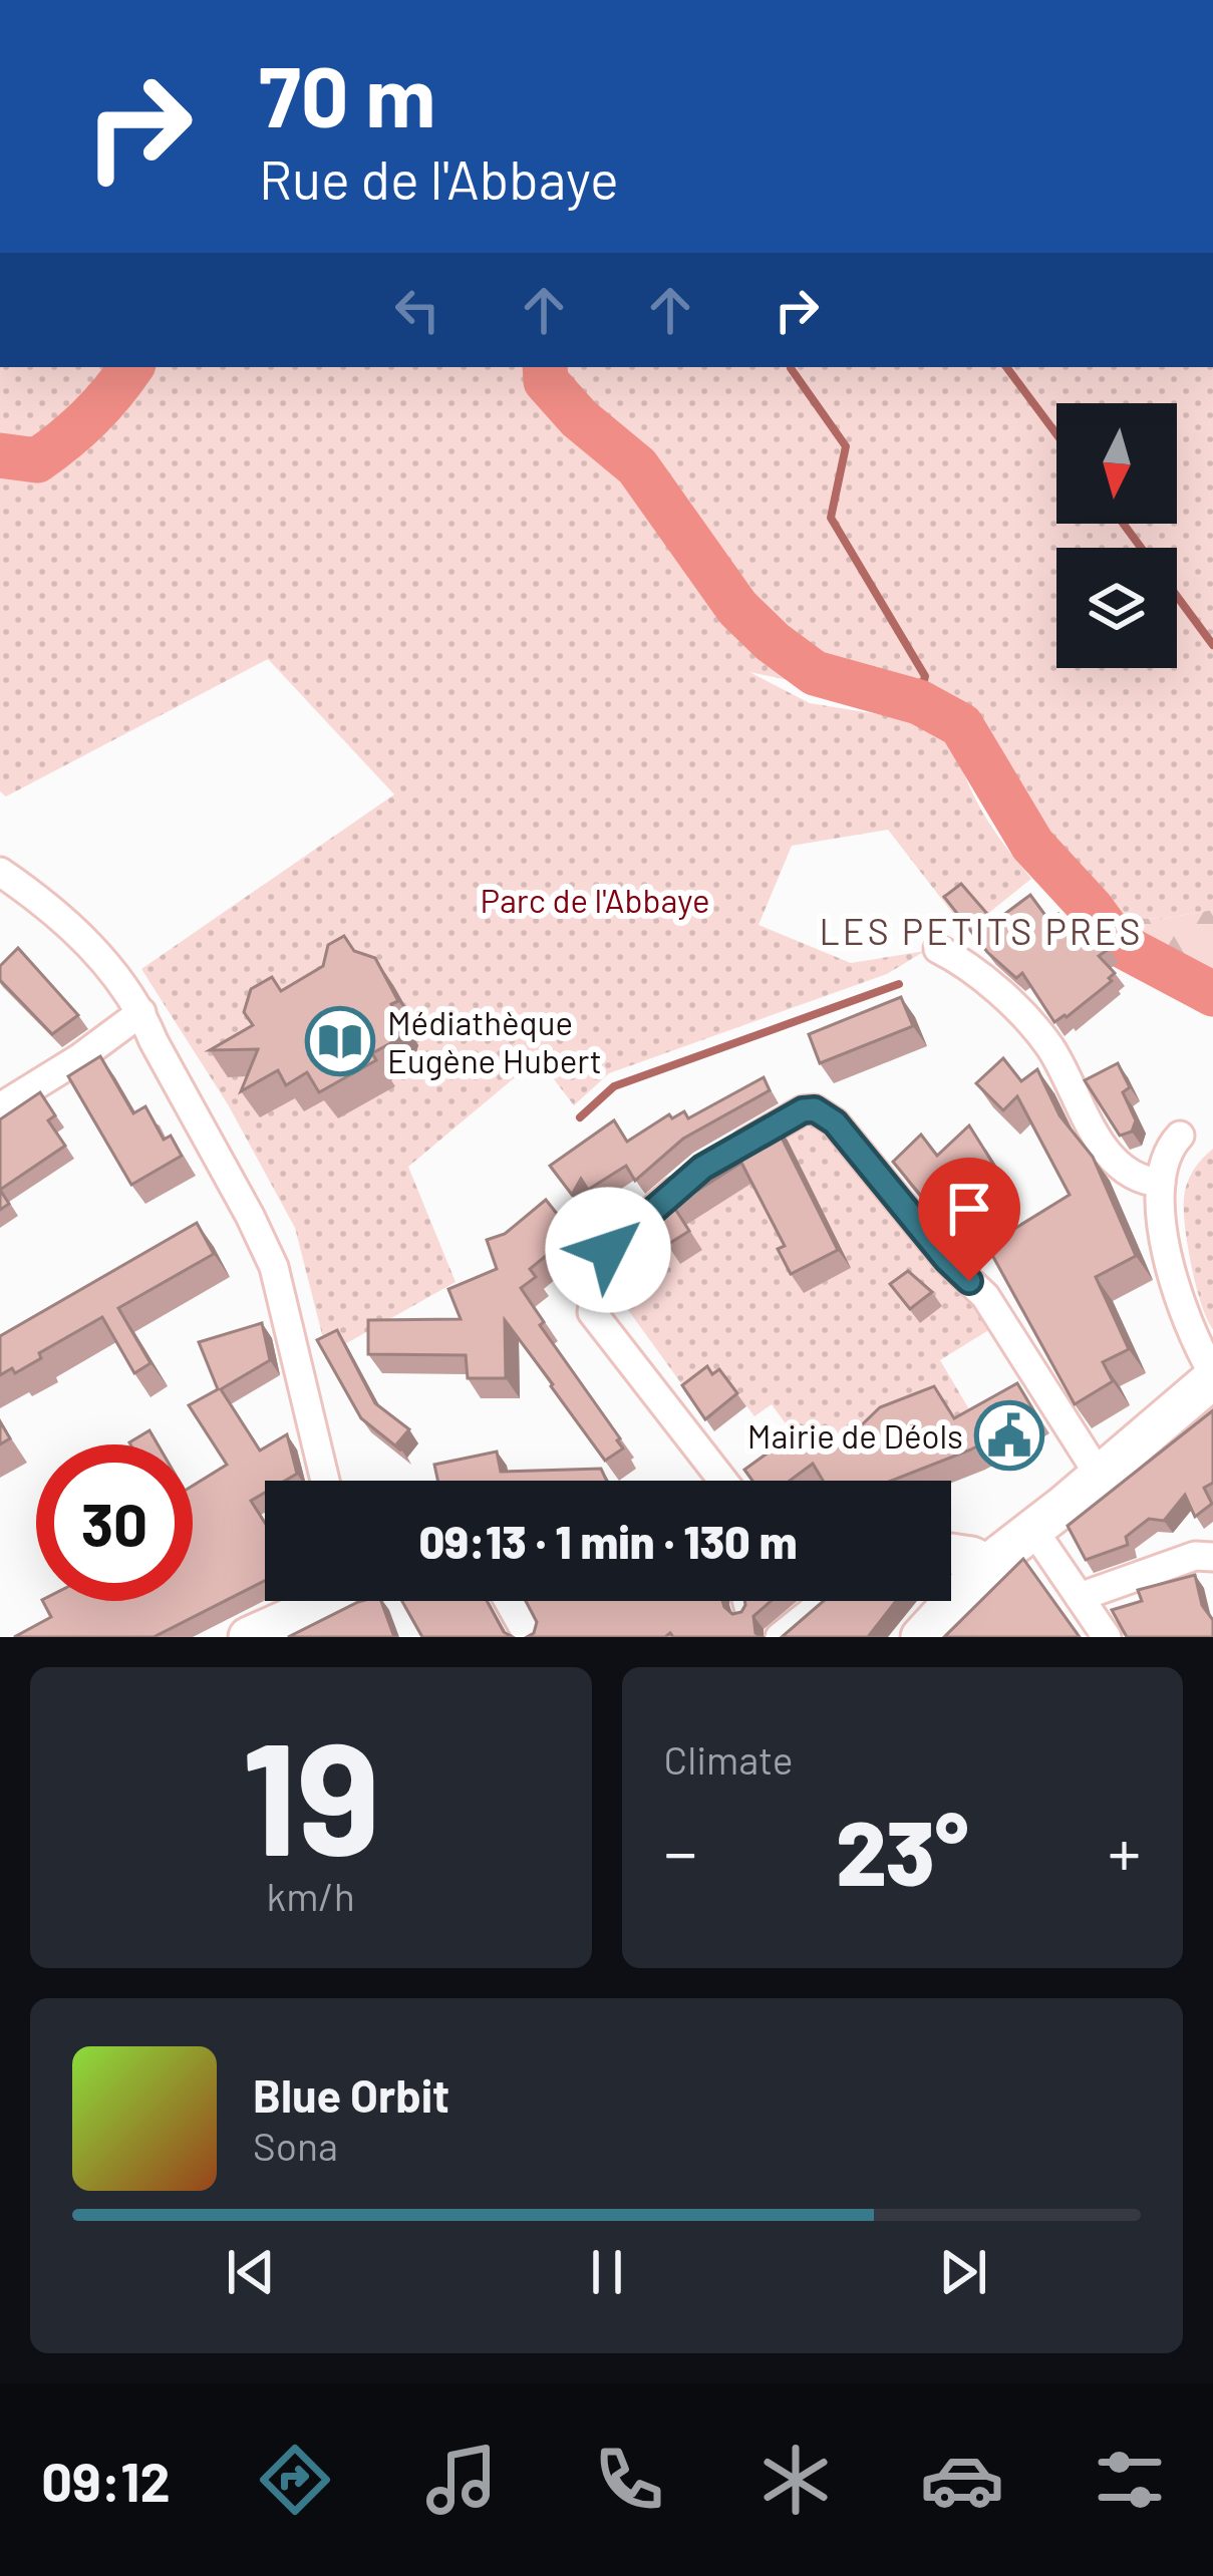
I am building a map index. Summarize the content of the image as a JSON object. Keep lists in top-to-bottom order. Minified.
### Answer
{"districts":["LES PETITS PRES"],"parks":["Parc de l'Abbaye"],"places":{"library":["Médiathèque Eugène Hubert"],"public building":["Mairie de Déols"]},"north":"bottom","page":{"turn":["70 m","Rue de l'Abbaye"],"limit":"30","trip":"09:13 · 1 min · 130 m","tile":[["19","km/h"],"Climate"],"heat":["−","23°","+"],"song":["Blue Orbit","Sona"],"tabs":"09:12"}}
